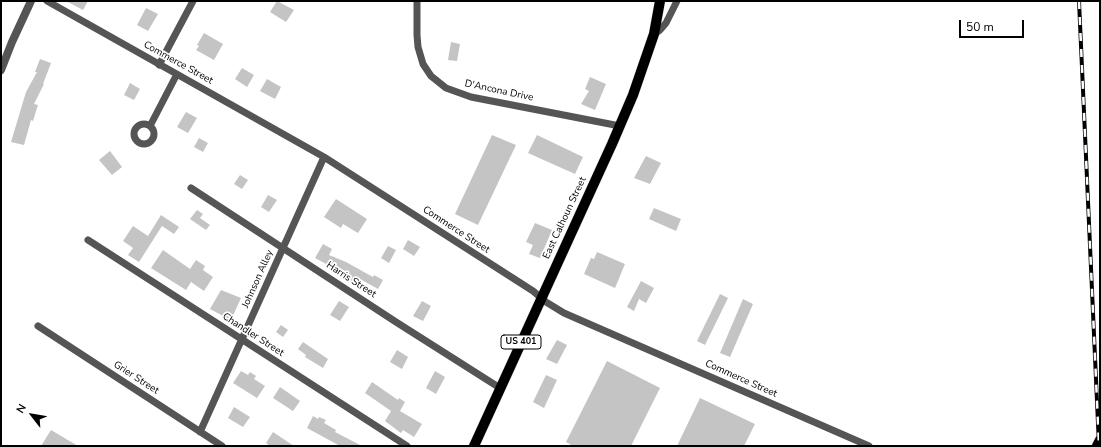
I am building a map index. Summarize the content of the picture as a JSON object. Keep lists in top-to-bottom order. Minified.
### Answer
{"streets":{"main road":["East Calhoun Street","US 401"],"street":["Commerce Street","D'Ancona Drive","Johnson Alley","Harris Street","Chandler Street","Grier Street"]},"crossings":[["Commerce Street","East Calhoun Street"],["Commerce Street","Johnson Alley"],["D'Ancona Drive","East Calhoun Street"],["East Calhoun Street","Harris Street"],["East Calhoun Street","US 401"],["Johnson Alley","Harris Street"],["Johnson Alley","Chandler Street"],["Johnson Alley","Grier Street"]],"scale_bar":"50 m","north":"top left"}
